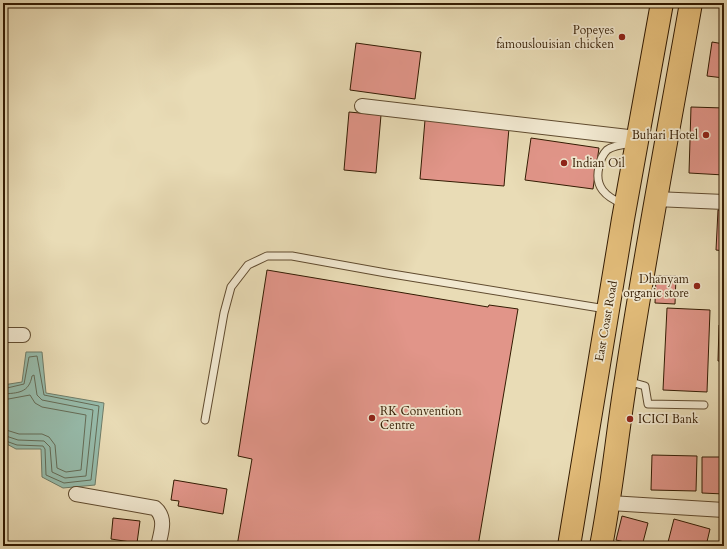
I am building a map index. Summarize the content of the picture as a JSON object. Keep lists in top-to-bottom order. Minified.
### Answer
{"streets":{"main road":["East Coast Road"]},"places":["Popeyes famouslouisian chicken","Buhari Hotel","Indian Oil","Dhanyam organic store","RK Convention Centre","ICICI Bank"]}
